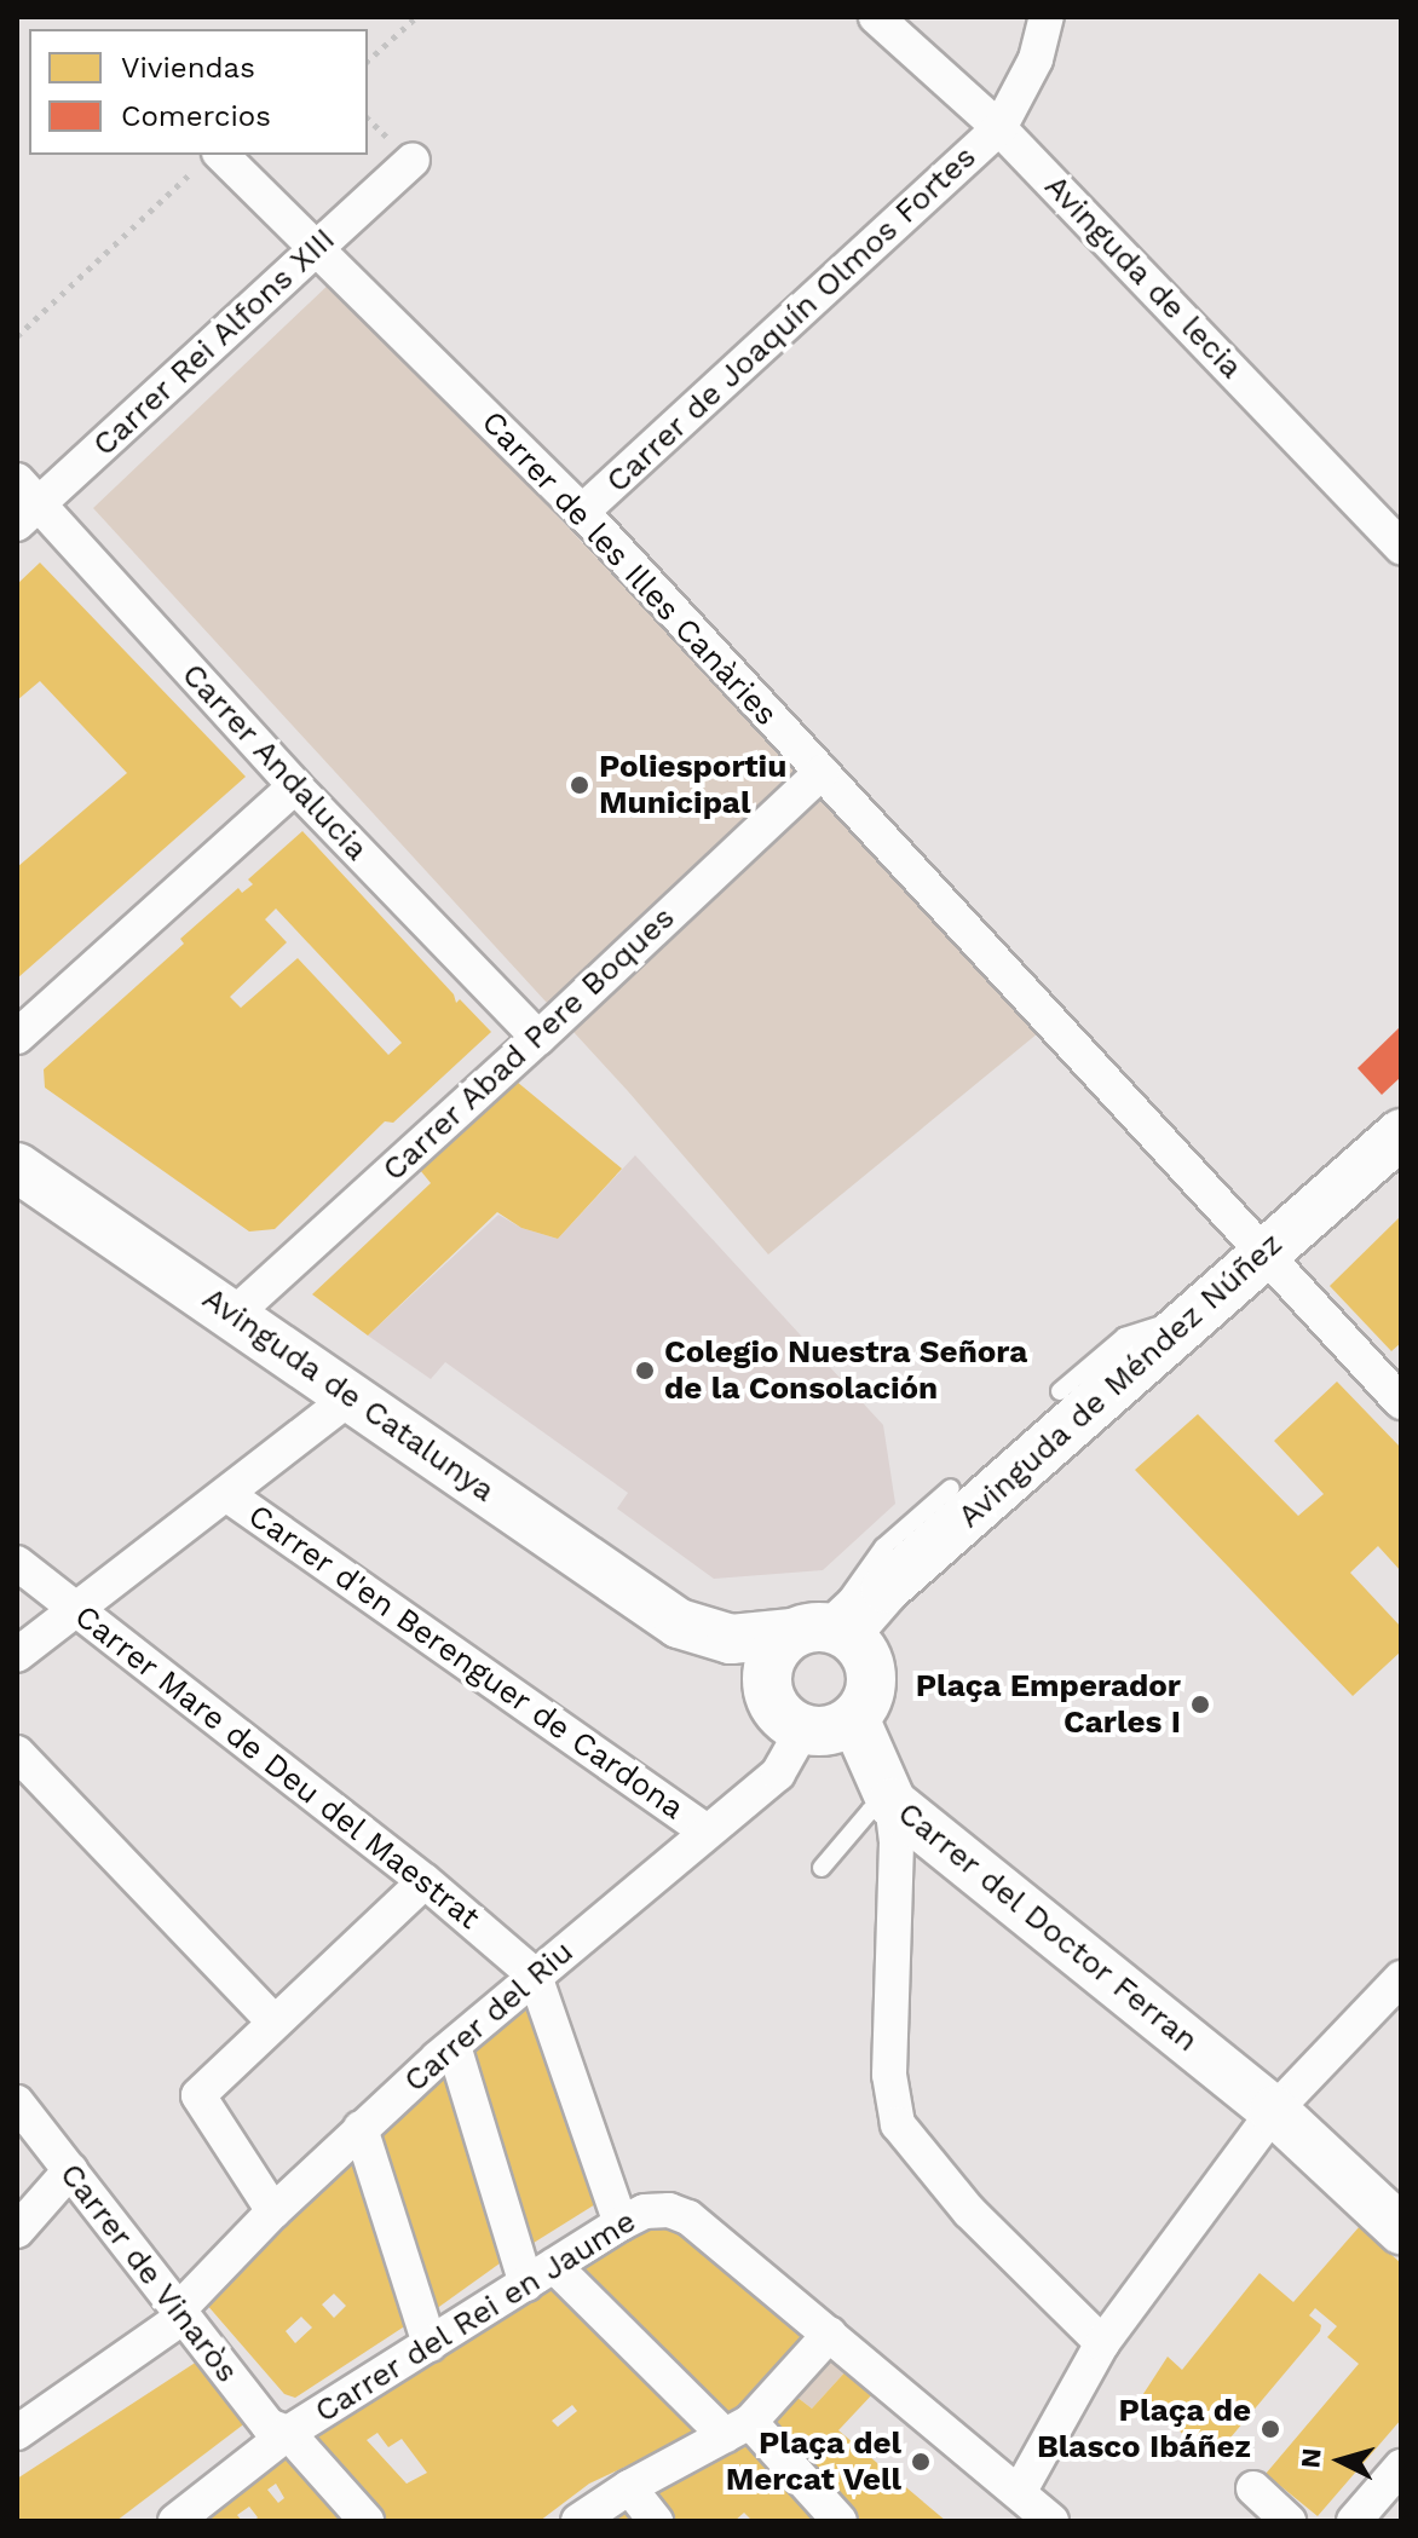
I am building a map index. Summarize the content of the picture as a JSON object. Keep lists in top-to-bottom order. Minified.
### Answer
{"streets":{"street":["Avinguda de lecia","Carrer de Joaquín Olmos Fortes","Carrer Rei Alfons XIII","Carrer de les Illes Canàries","Carrer Andalucia","Carrer Abad Pere Boques","Avinguda de Méndez Núñez","Avinguda de Catalunya","Carrer d'en Berenguer de Cardona","Carrer Mare de Deu del Maestrat","Carrer del Doctor Ferran","Carrer del Riu","Carrer de Vinaròs","Carrer del Rei en Jaume"]},"crossings":[["Avinguda de lecia","Carrer de Joaquín Olmos Fortes"],["Carrer de Joaquín Olmos Fortes","Carrer de les Illes Canàries"],["Carrer Rei Alfons XIII","Carrer de les Illes Canàries"],["Carrer Rei Alfons XIII","Carrer Andalucia"],["Carrer de les Illes Canàries","Carrer Abad Pere Boques"],["Carrer de les Illes Canàries","Avinguda de Méndez Núñez"],["Carrer Andalucia","Carrer Abad Pere Boques"],["Carrer Abad Pere Boques","Avinguda de Catalunya"],["Avinguda de Méndez Núñez","Avinguda de Catalunya"],["Avinguda de Méndez Núñez","Carrer del Doctor Ferran"],["Avinguda de Méndez Núñez","Carrer del Riu"],["Avinguda de Catalunya","Carrer del Doctor Ferran"],["Avinguda de Catalunya","Carrer del Riu"],["Carrer d'en Berenguer de Cardona","Carrer del Riu"],["Carrer Mare de Deu del Maestrat","Carrer del Riu"],["Carrer del Doctor Ferran","Carrer del Riu"],["Carrer del Riu","Carrer de Vinaròs"],["Carrer de Vinaròs","Carrer del Rei en Jaume"]],"places":["Poliesportiu Municipal","Colegio Nuestra Señora de la Consolación","Plaça Emperador Carles I","Plaça de Blasco Ibáñez","Plaça del Mercat Vell"],"legend":["Viviendas","Comercios"],"north":"left"}
